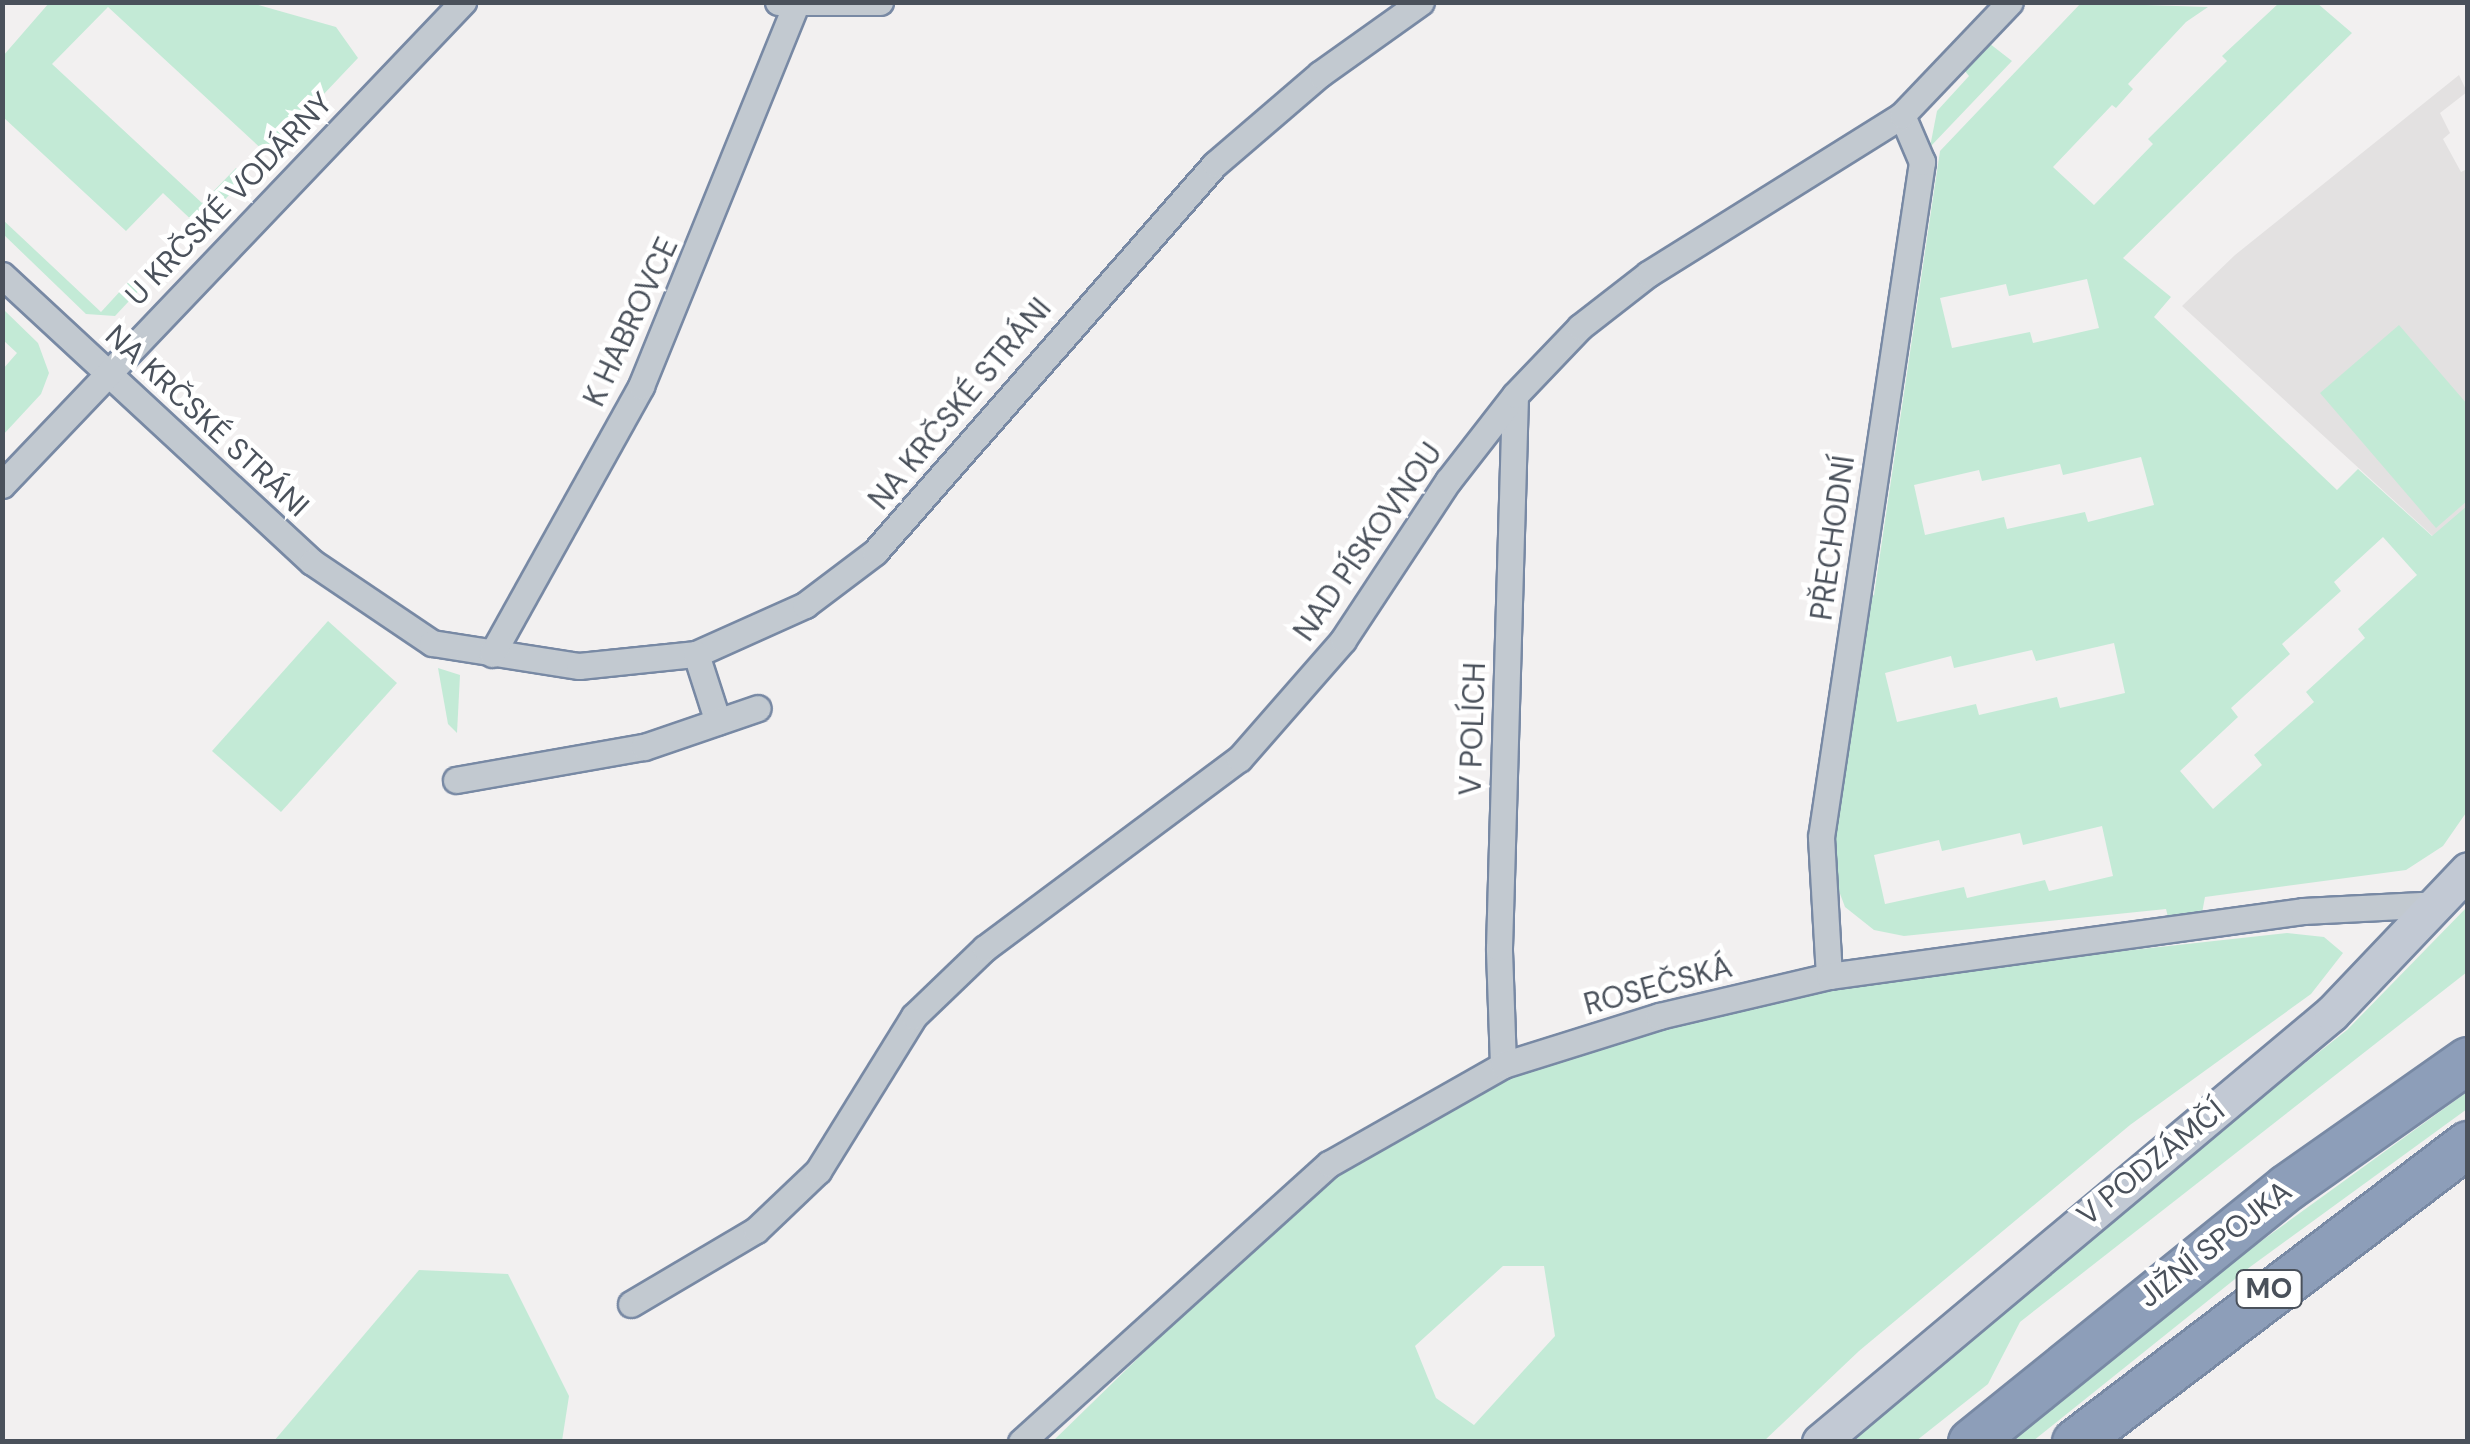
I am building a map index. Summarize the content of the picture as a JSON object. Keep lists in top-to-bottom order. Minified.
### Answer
{"streets":{"highway":["JIŽNÍ SPOJKA","MO"],"street":["U KRČSKÉ VODÁRNY","K HABROVCE","NA KRČSKÉ STRÁNI","PŘECHODNÍ","NAD PÍSKOVNOU","V POLÍCH","ROSEČSKÁ","V PODZÁMČÍ"]},"crossings":[["U KRČSKÉ VODÁRNY","NA KRČSKÉ STRÁNI"],["K HABROVCE","NA KRČSKÉ STRÁNI"],["PŘECHODNÍ","NAD PÍSKOVNOU"],["PŘECHODNÍ","ROSEČSKÁ"],["NAD PÍSKOVNOU","V POLÍCH"],["V POLÍCH","ROSEČSKÁ"],["ROSEČSKÁ","V PODZÁMČÍ"]]}
